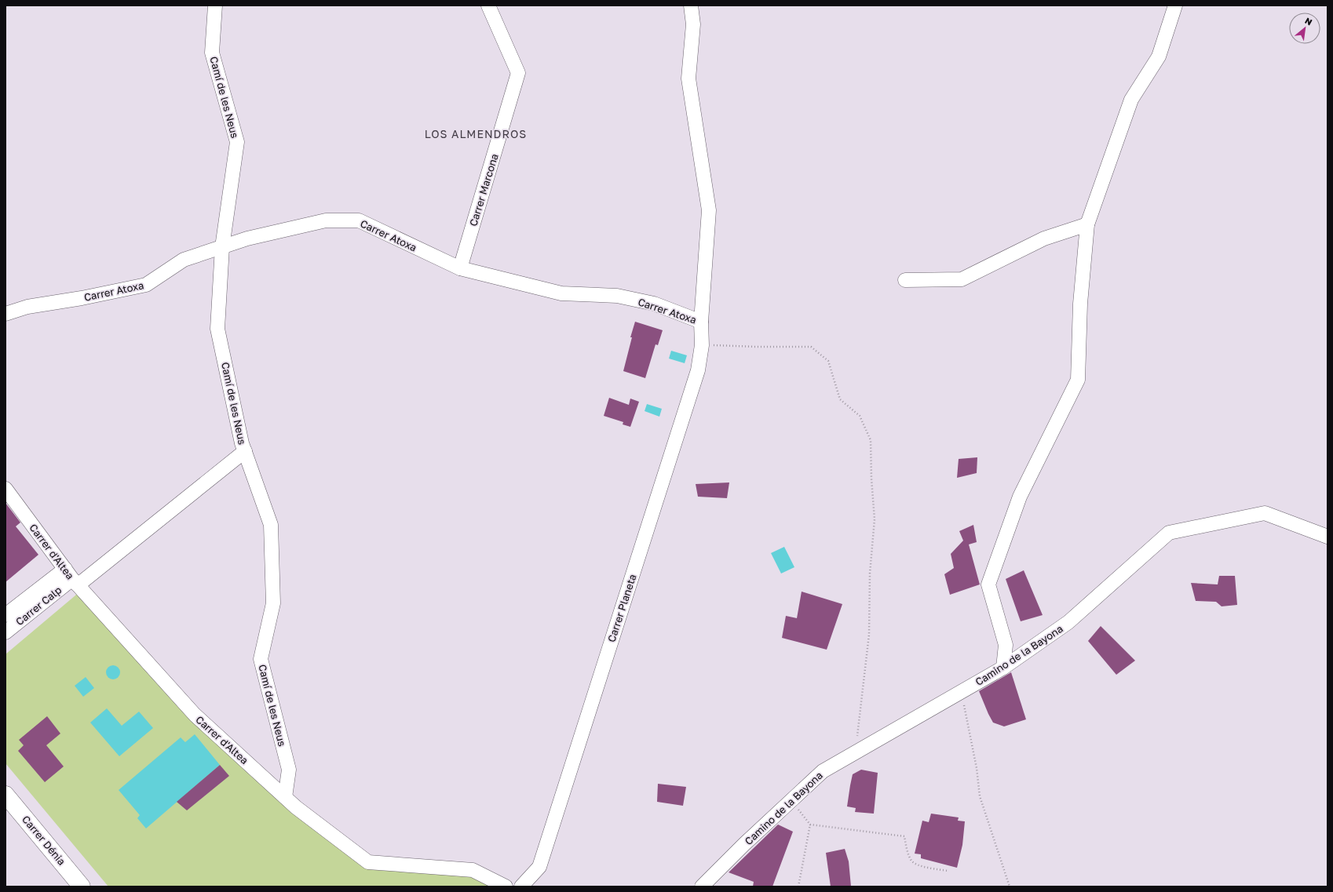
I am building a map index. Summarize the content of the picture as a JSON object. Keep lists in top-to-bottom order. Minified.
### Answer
{"streets":{"street":["Camí de les Neus","Carrer Marcona","Carrer Atoxa","Carrer d'Altea","Carrer Calp","Carrer Planeta","Camino de la Bayona","Carrer Dénia"]},"crossings":[["Camí de les Neus","Carrer Atoxa"],["Camí de les Neus","Carrer d'Altea"],["Carrer Marcona","Carrer Atoxa"],["Carrer Atoxa","Carrer Planeta"],["Carrer d'Altea","Carrer Calp"]],"districts":["LOS ALMENDROS"],"north":"top right"}
